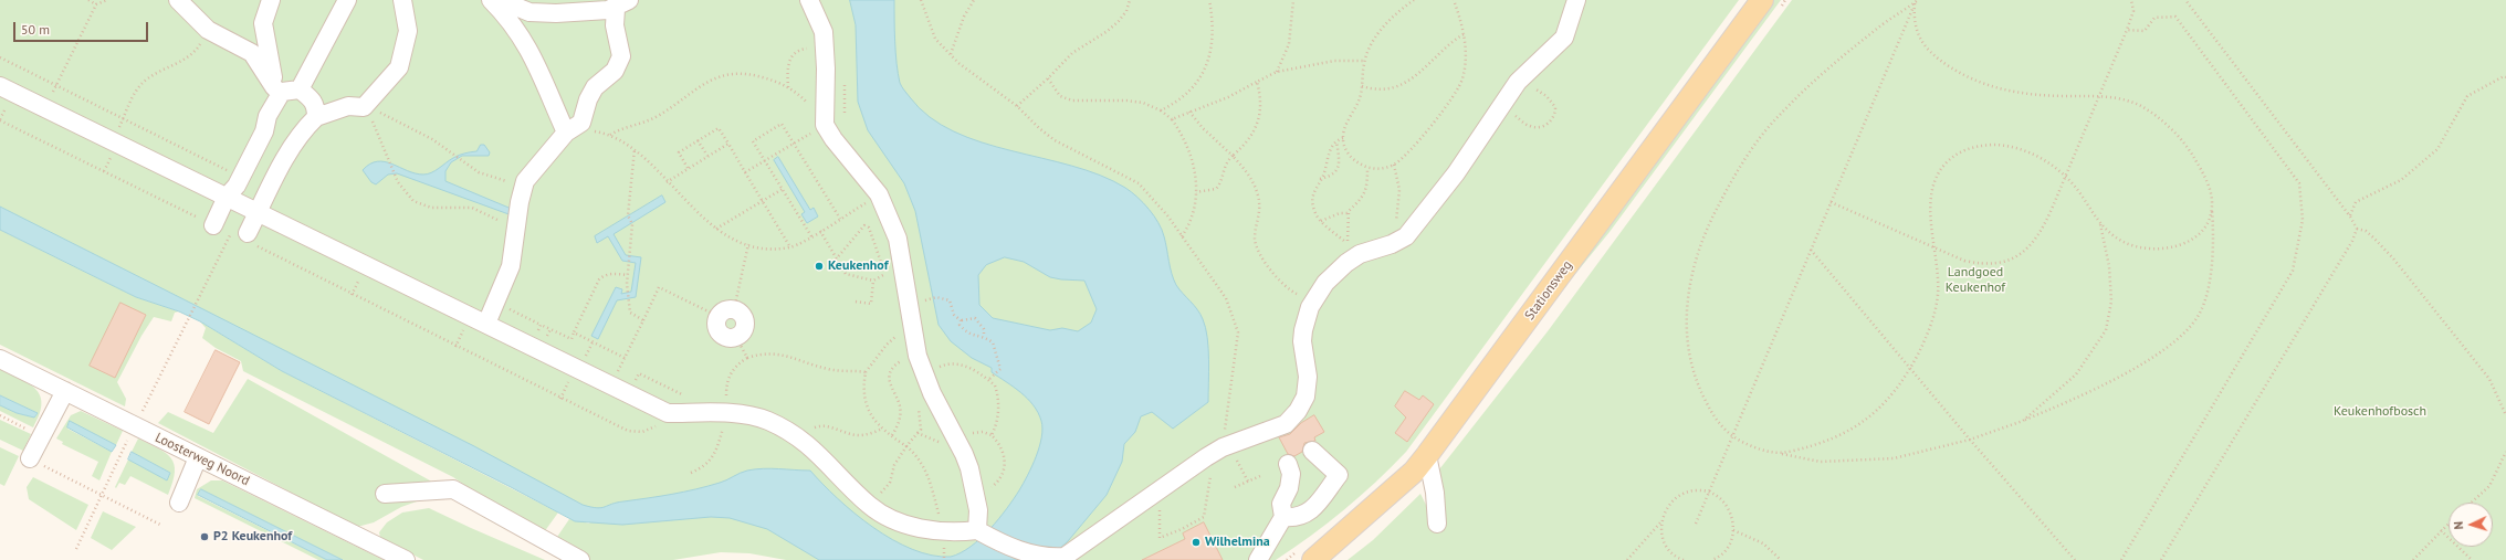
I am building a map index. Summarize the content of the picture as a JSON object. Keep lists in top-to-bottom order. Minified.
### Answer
{"streets":{"main road":["Stationsweg"],"street":["Loosterweg Noord"]},"parks":["Landgoed Keukenhof","Keukenhofbosch"],"places":["Keukenhof","P2 Keukenhof","Wilhelmina"],"scale_bar":"50 m","north":"left"}
